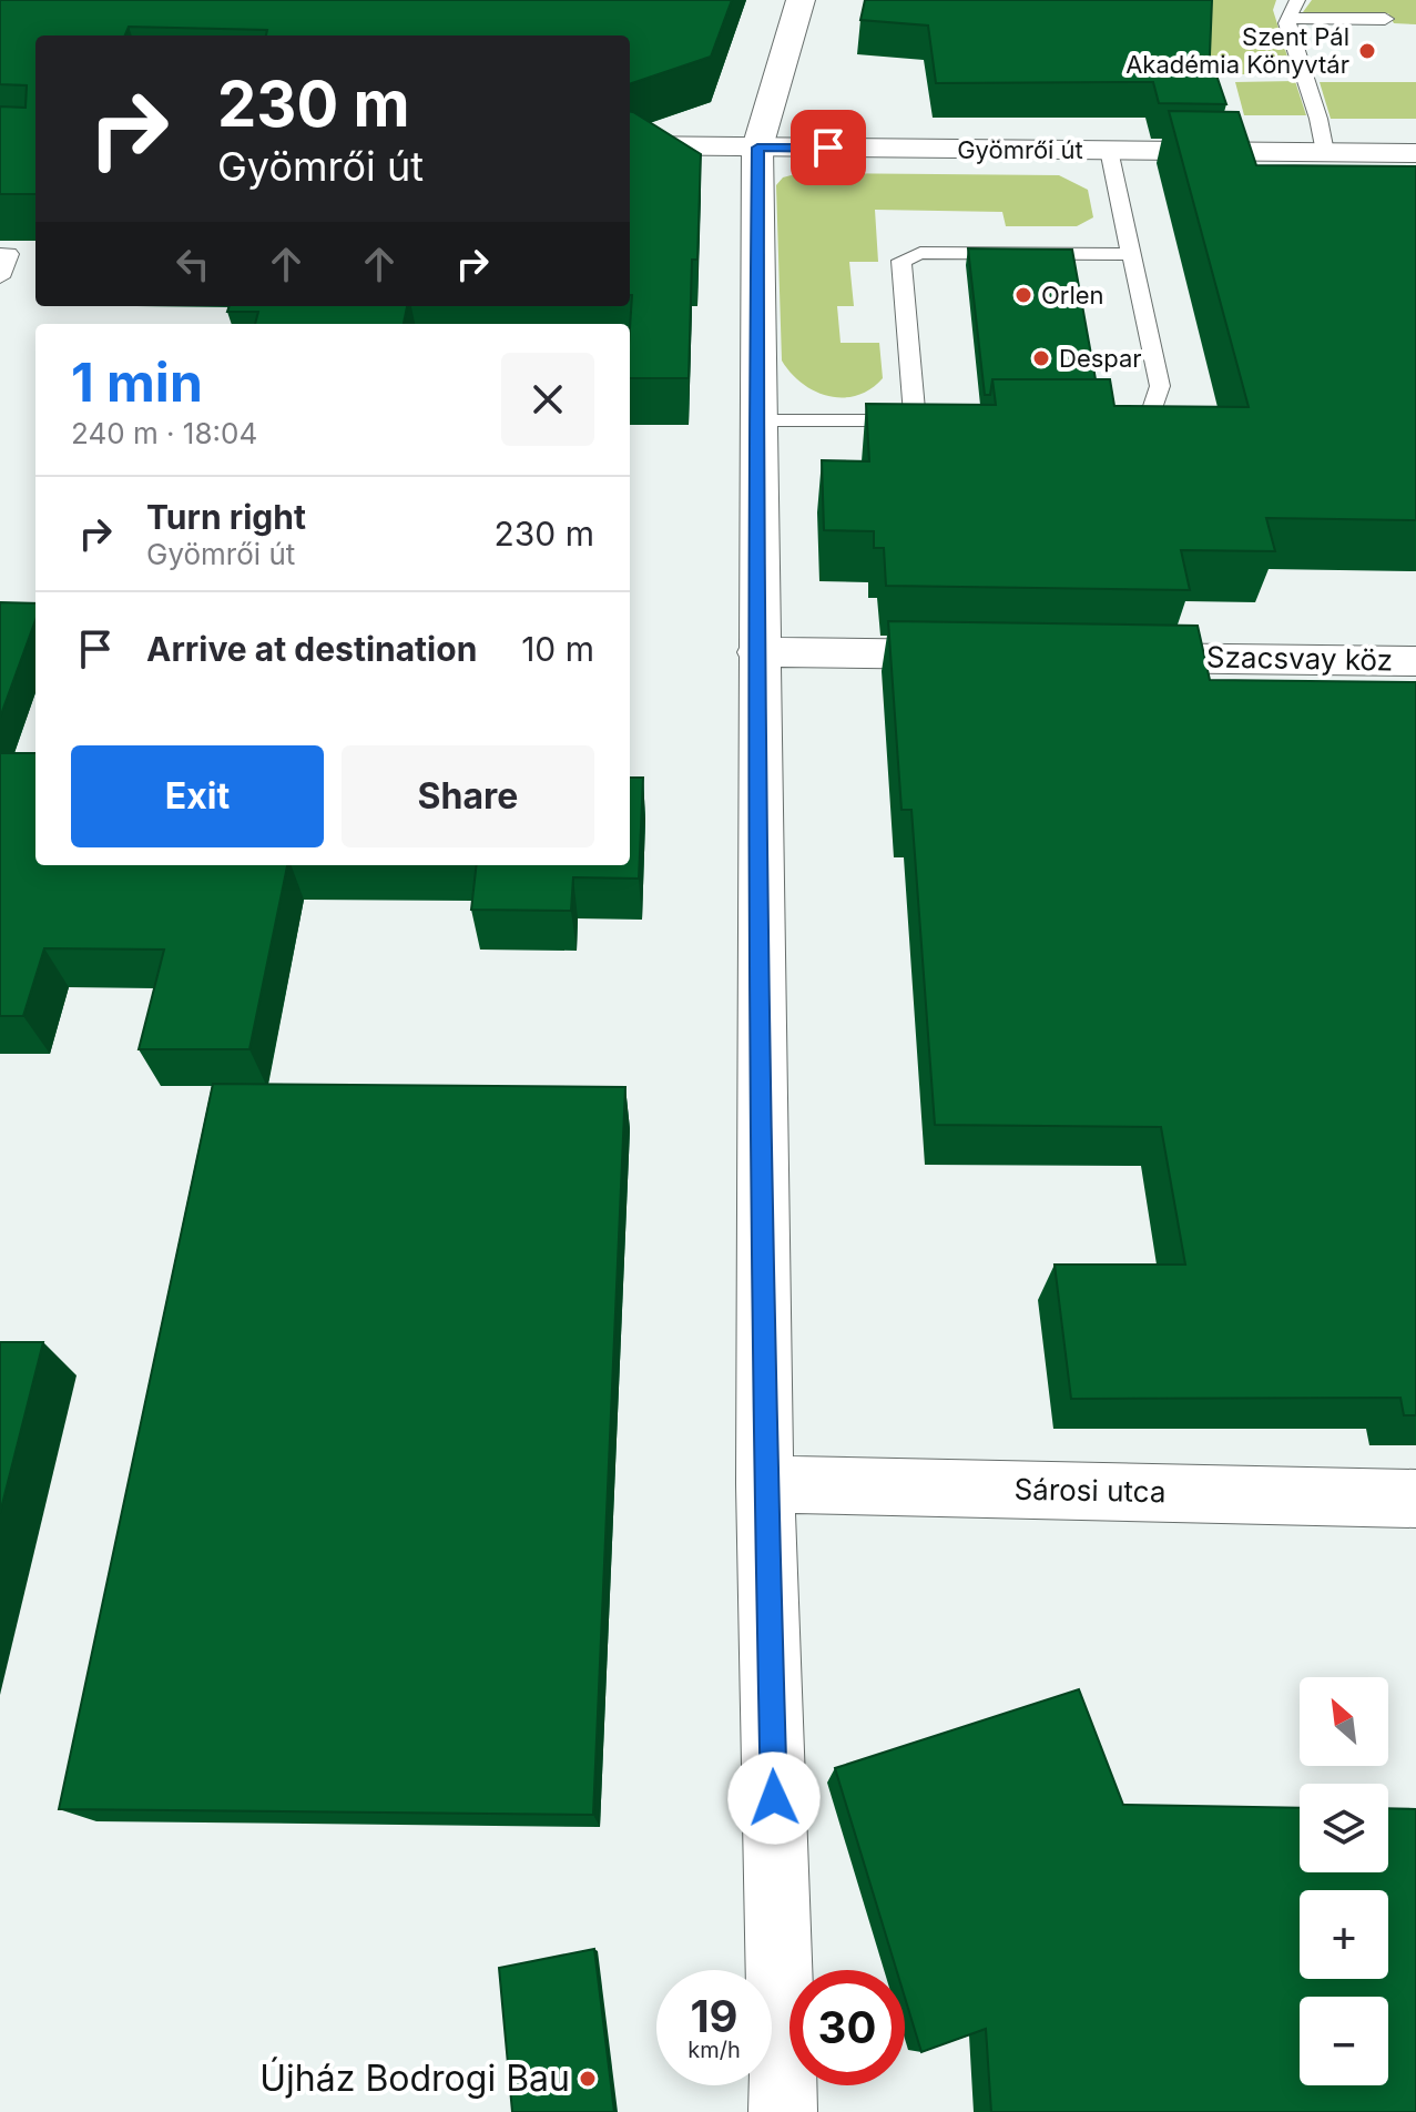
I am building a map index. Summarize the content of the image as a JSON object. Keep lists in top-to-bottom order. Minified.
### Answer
{"streets":{"street":["Gyömrői út","Szacsvay köz","Sárosi utca"]},"places":["Szent Pál Akadémia Könyvtár","Orlen","Despar","Újház Bodrogi Bau"],"north":"top left","page":{"turn":["230 m","Gyömrői út"],"heading":["1 min","240 m · 18:04"],"list":[{"name":"Turn right","note":"Gyömrői út","value":"230 m"},{"name":"Arrive at destination","value":"10 m"}],"buttons":["Exit","Share"],"map_buttons":["+","−"],"speed":"19 km/h","limit":"30"}}
